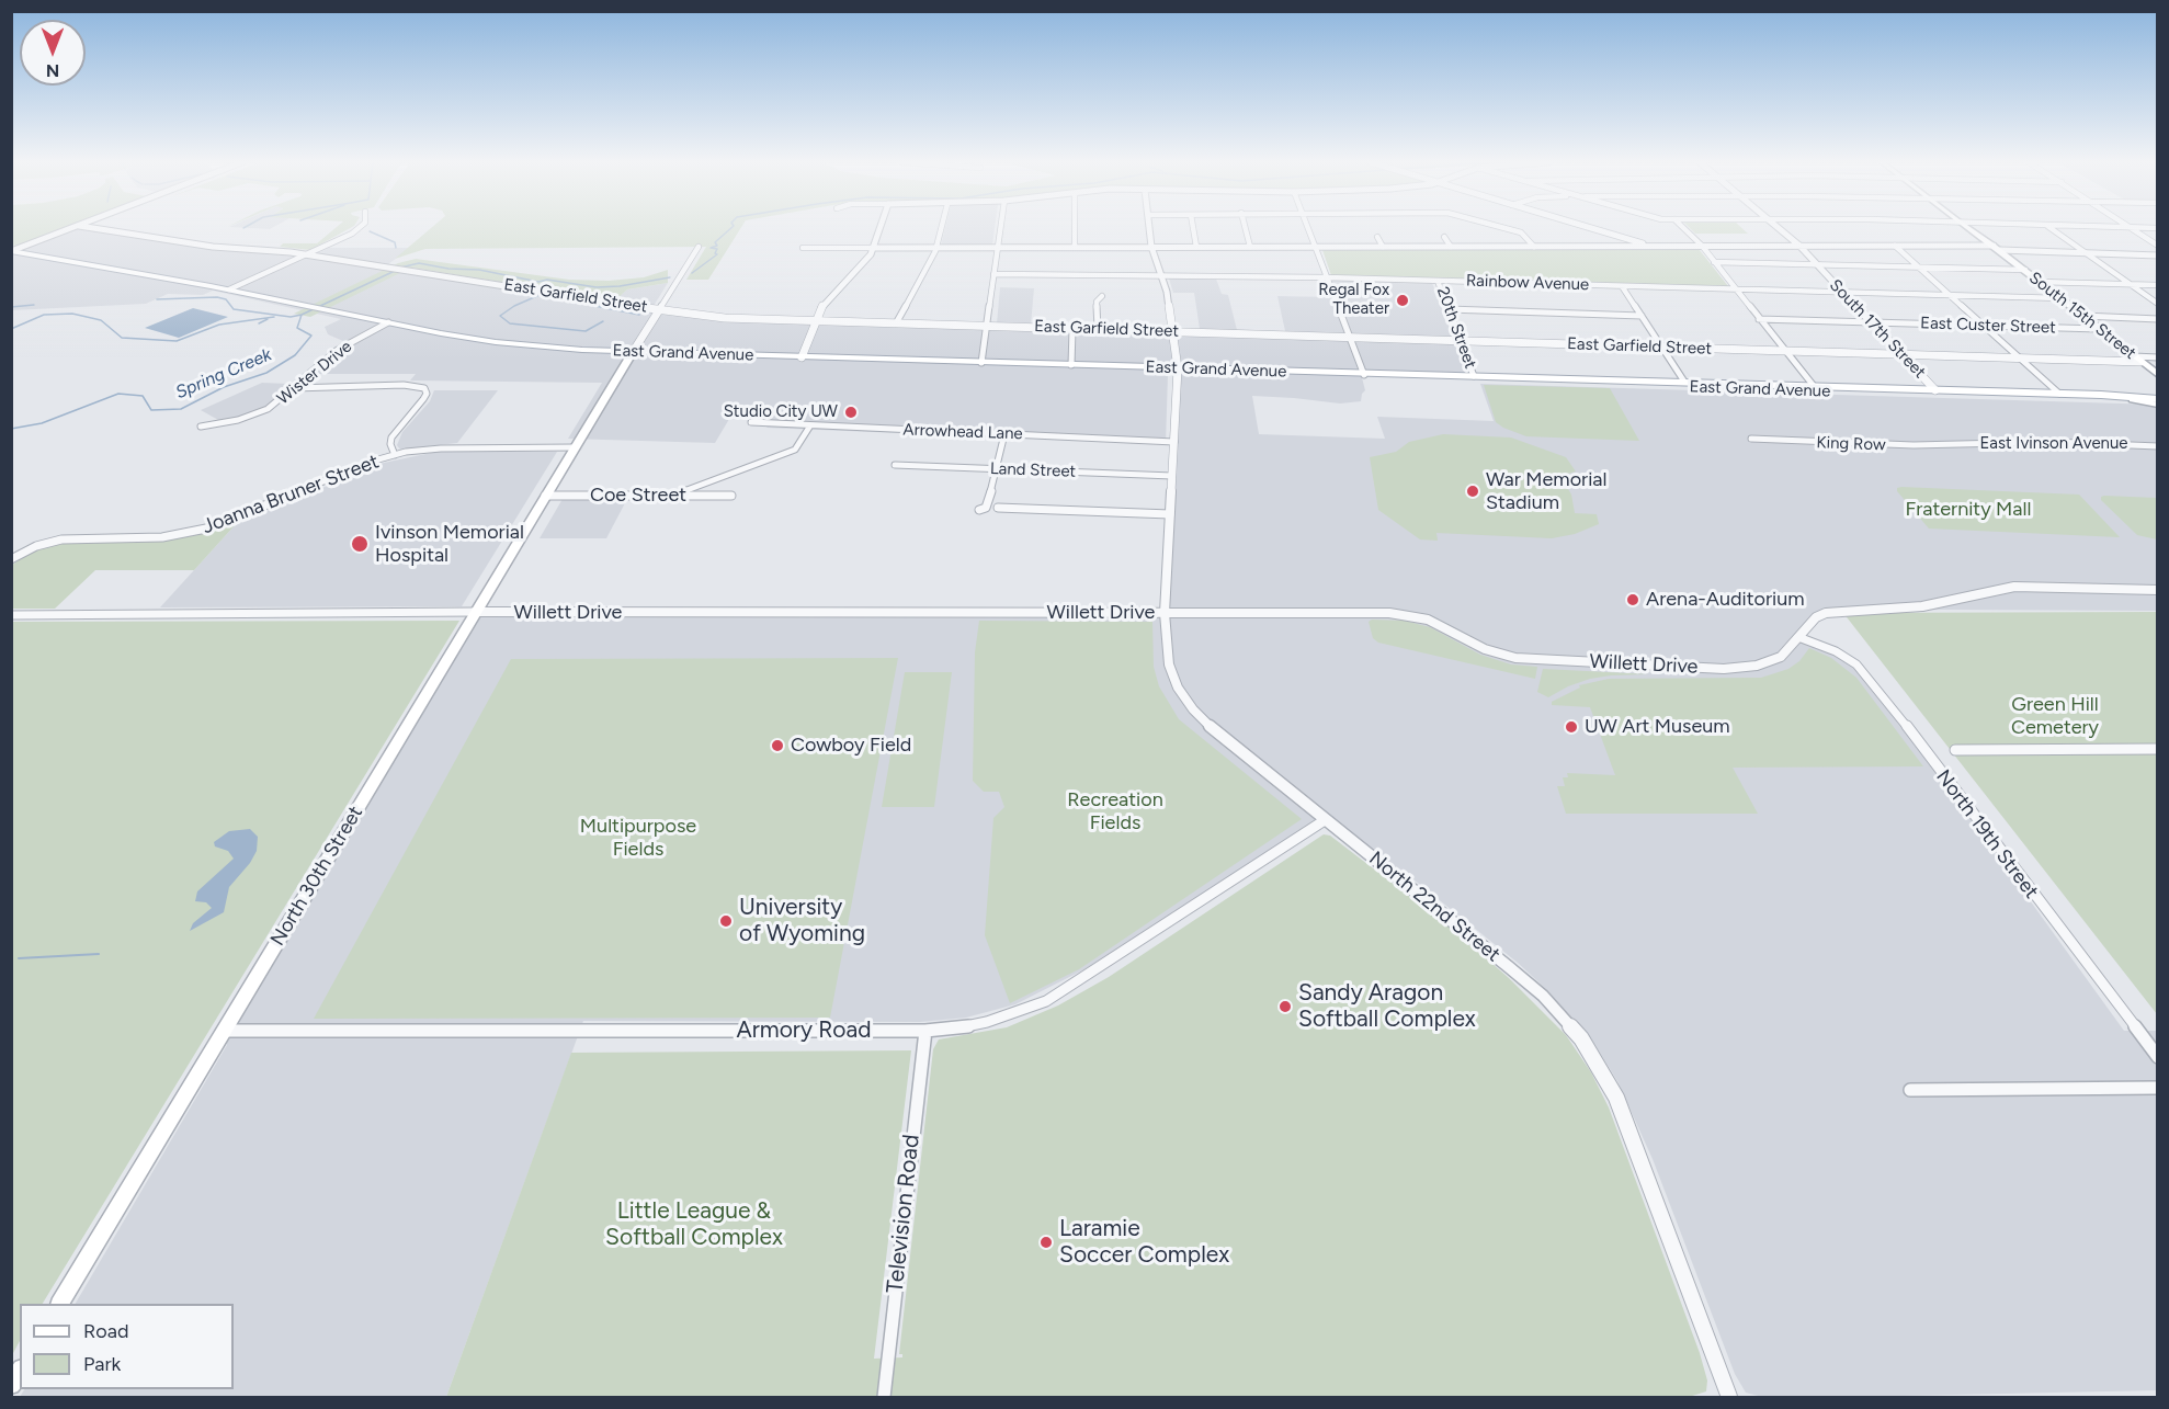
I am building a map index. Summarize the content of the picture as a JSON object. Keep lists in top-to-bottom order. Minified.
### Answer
{"streets":{"main road":["South 15th Street","East Grand Avenue","North 30th Street"],"street":["Rainbow Avenue","East Garfield Street","East Custer Street","20th Street","South 17th Street","Wister Drive","Arrowhead Lane","King Row","East Ivinson Avenue","Land Street","Joanna Bruner Street","Coe Street","Willett Drive","North 19th Street","North 22nd Street","Armory Road","Television Road"]},"crossings":[["Rainbow Avenue","South 15th Street"],["Rainbow Avenue","20th Street"],["Rainbow Avenue","South 17th Street"],["Rainbow Avenue","North 22nd Street"],["East Garfield Street","South 15th Street"],["East Garfield Street","20th Street"],["East Garfield Street","South 17th Street"],["East Garfield Street","North 22nd Street"],["South 15th Street","East Custer Street"],["East Custer Street","South 17th Street"],["20th Street","East Grand Avenue"],["South 17th Street","East Grand Avenue"],["East Grand Avenue","Wister Drive"],["East Grand Avenue","North 30th Street"],["East Grand Avenue","North 22nd Street"],["Arrowhead Lane","North 22nd Street"],["King Row","East Ivinson Avenue"],["Land Street","North 22nd Street"],["Joanna Bruner Street","North 30th Street"],["Coe Street","North 30th Street"],["Willett Drive","North 19th Street"],["Willett Drive","North 30th Street"],["Willett Drive","North 22nd Street"],["North 30th Street","Armory Road"],["North 22nd Street","Armory Road"],["Armory Road","Television Road"]],"water":["Spring Creek"],"parks":["Fraternity Mall","Green Hill Cemetery","Recreation Fields","Multipurpose Fields","Little League & Softball Complex"],"places":["Regal Fox Theater","Studio City UW","War Memorial Stadium","Ivinson Memorial Hospital","Arena-Auditorium","UW Art Museum","Cowboy Field","University of Wyoming","Sandy Aragon Softball Complex","Laramie Soccer Complex"],"legend":["Road","Park"],"north":"bottom"}
